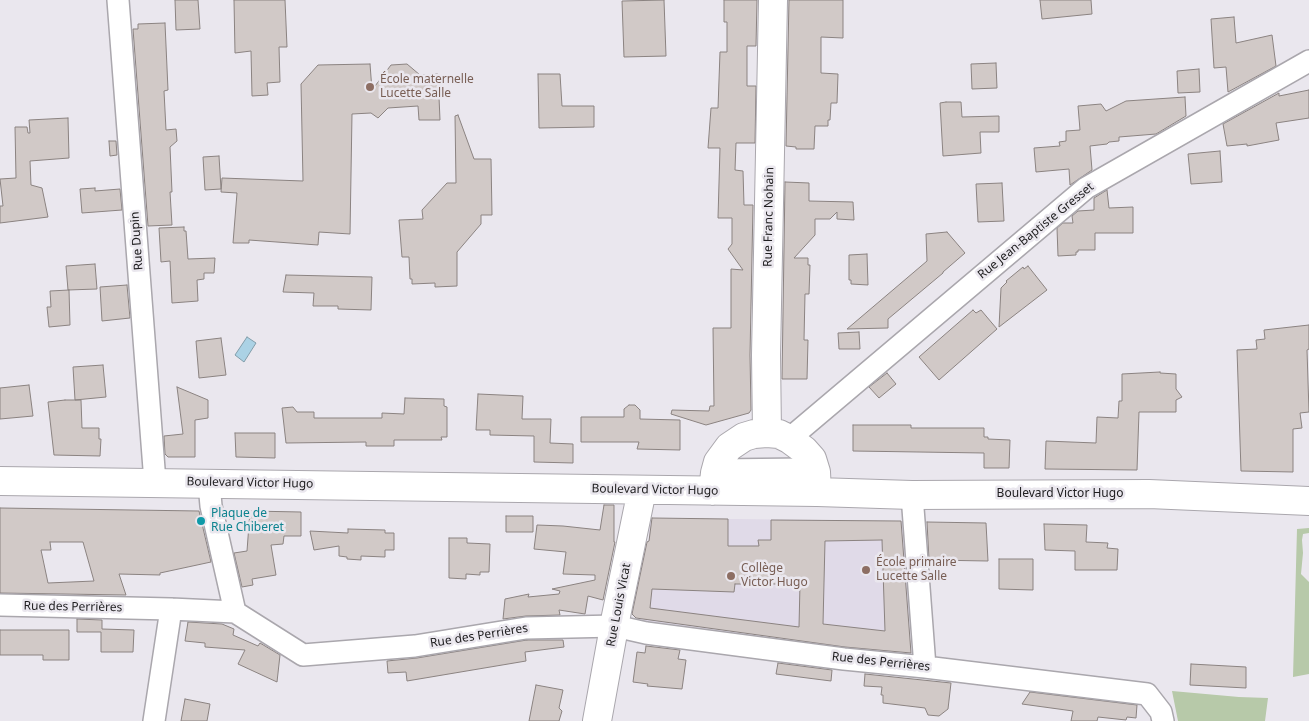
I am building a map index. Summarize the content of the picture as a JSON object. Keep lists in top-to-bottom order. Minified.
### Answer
{"streets":{"street":["Rue Franc Nohain","Rue Jean-Baptiste Gresset","Rue Dupin","Boulevard Victor Hugo","Rue Louis Vicat","Rue des Perrières"]},"crossings":[["Rue Franc Nohain","Rue Jean-Baptiste Gresset"],["Rue Dupin","Boulevard Victor Hugo"],["Boulevard Victor Hugo","Rue Louis Vicat"],["Rue Louis Vicat","Rue des Perrières"]],"places":["École maternelle Lucette Salle","Plaque de Rue Chiberet","École primaire Lucette Salle","Collège Victor Hugo"]}
